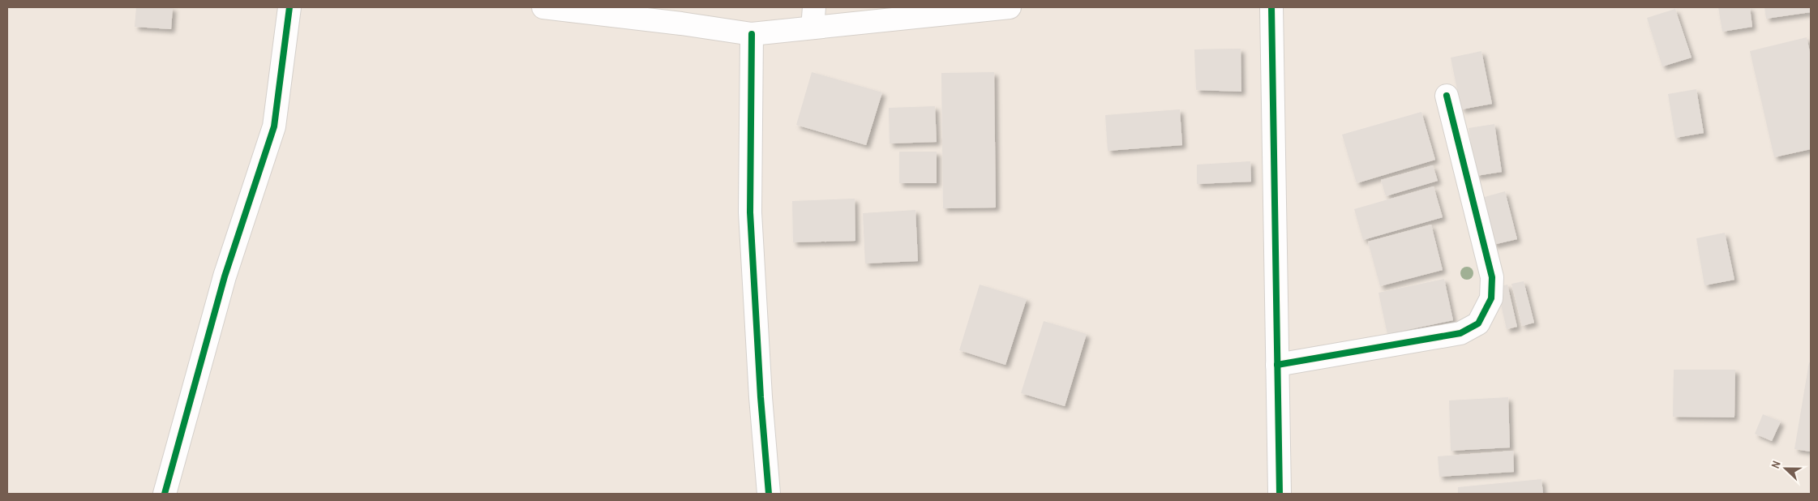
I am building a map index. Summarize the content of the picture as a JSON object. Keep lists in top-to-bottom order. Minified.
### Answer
{"north":"left"}
